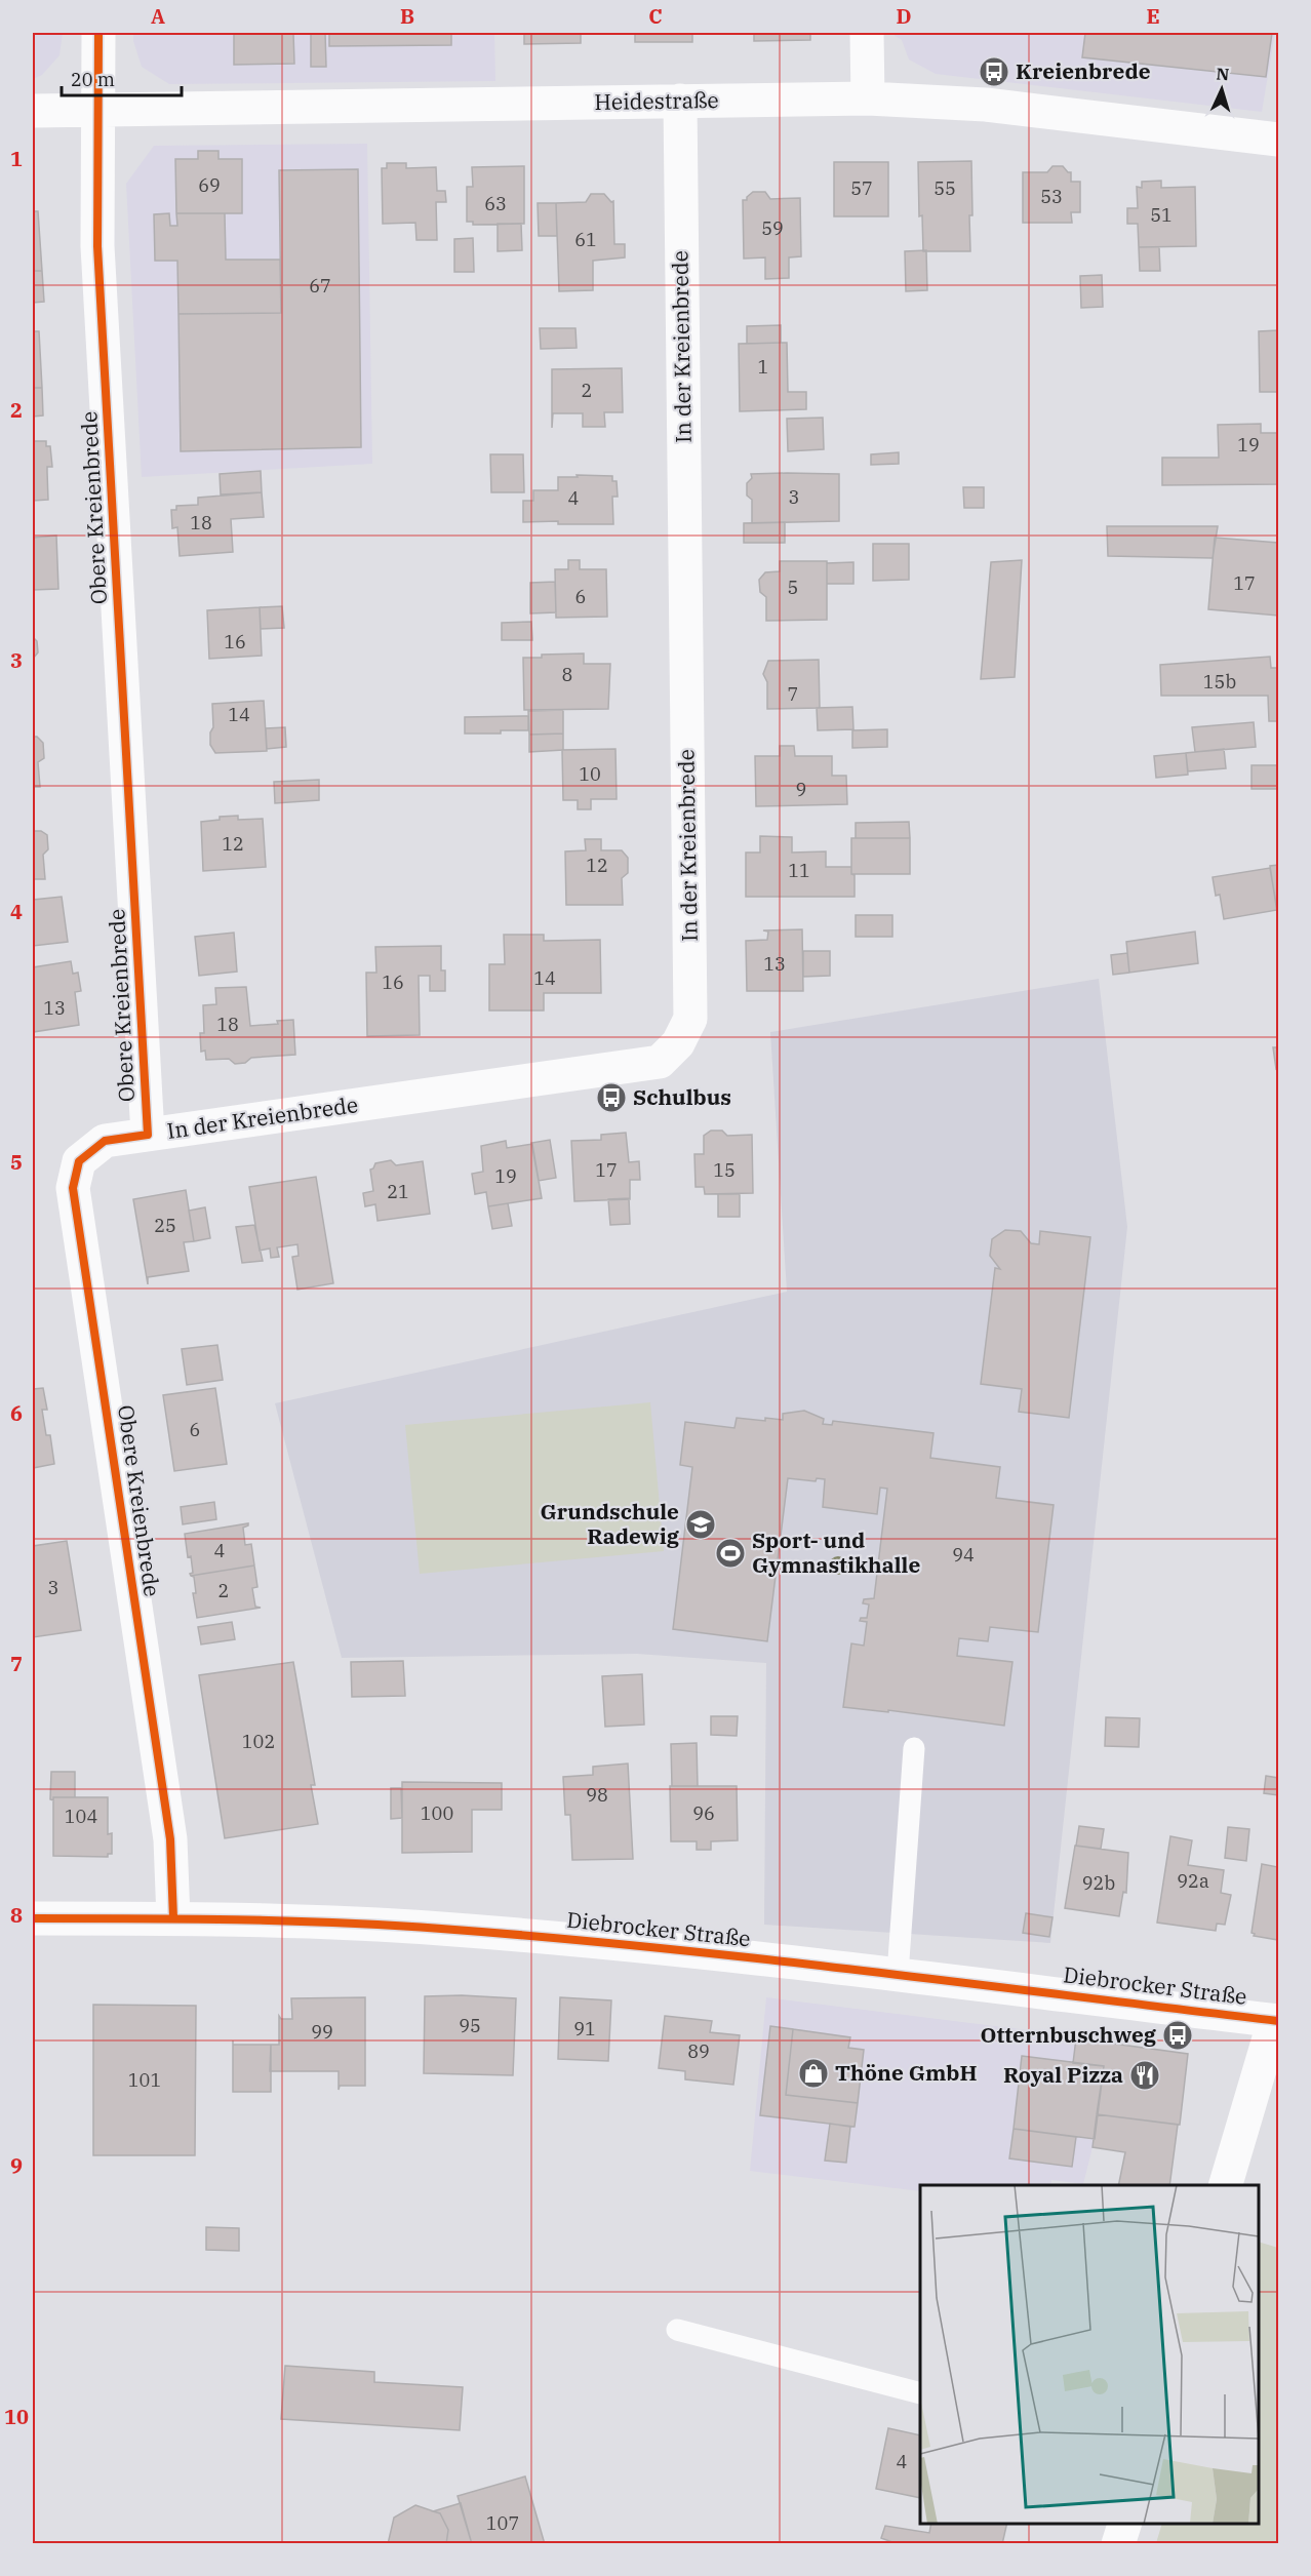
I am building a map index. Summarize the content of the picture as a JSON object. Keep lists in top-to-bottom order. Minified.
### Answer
{"streets":{"street":["Heidestraße","In der Kreienbrede","Obere Kreienbrede","Diebrocker Straße"]},"crossings":[["Heidestraße","In der Kreienbrede"],["Heidestraße","Obere Kreienbrede"],["In der Kreienbrede","Obere Kreienbrede"],["Obere Kreienbrede","Diebrocker Straße"]],"places":{"bus stop":["Kreienbrede","Schulbus","Otternbuschweg"],"school or university":["Grundschule Radewig"],"sports":["Sport- und Gymnastikhalle"],"shop":["Thöne GmbH"],"restaurant":["Royal Pizza"]},"house_numbers":["69","57","55","53","63","51","59","61","67","1","2","19","3","4","18","17","5","6","16","8","15b","7","14","10","9","12","12","11","13","14","16","13","18","17","15","19","21","25","6","4","94","3","2","102","98","100","96","104","92a","92b","95","91","99","89","101","4","107"],"scale_bar":"20 m","north":"top","grid":{"columns":["A","B","C","D","E"],"rows":["1","2","3","4","5","6","7","8","9","10"]}}
